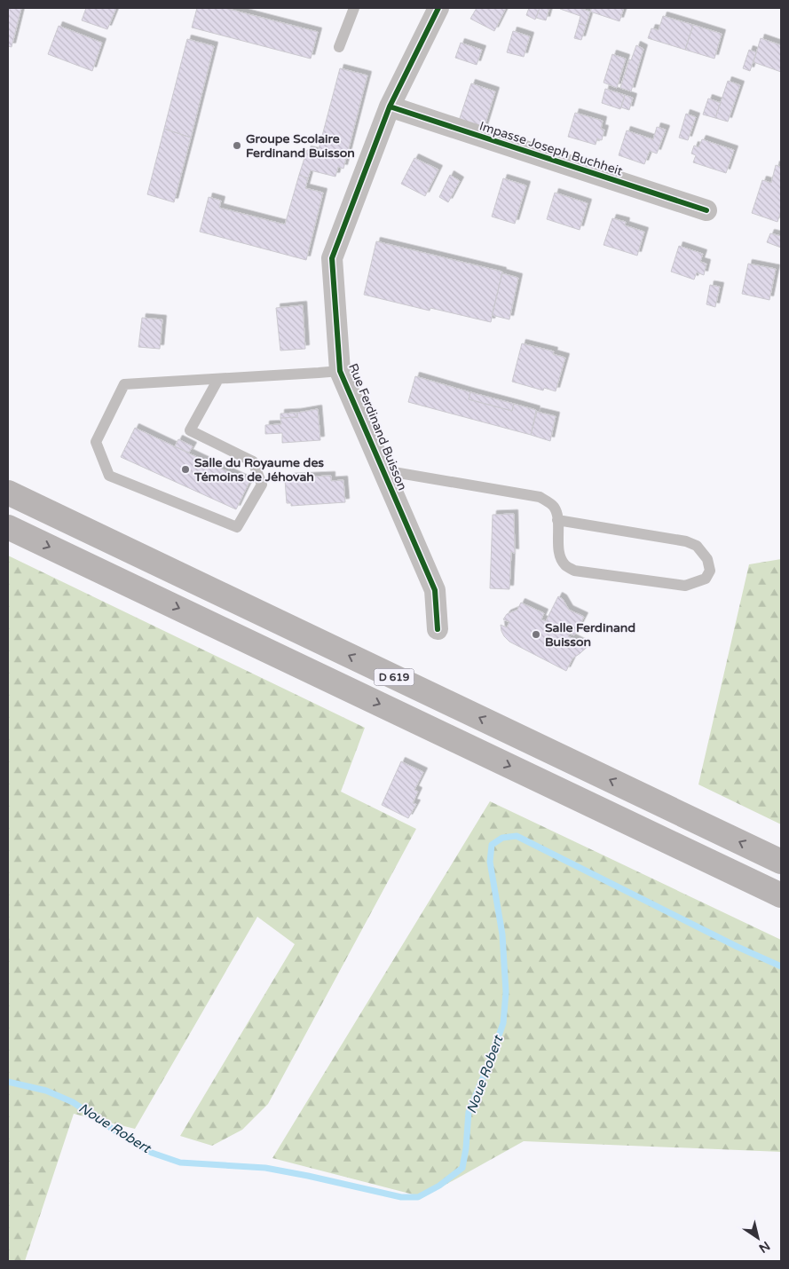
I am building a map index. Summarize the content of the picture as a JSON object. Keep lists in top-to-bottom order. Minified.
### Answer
{"streets":{"highway":["D 619"],"street":["Impasse Joseph Buchheit","Rue Ferdinand Buisson"]},"crossings":[["Impasse Joseph Buchheit","Rue Ferdinand Buisson"]],"water":["Noue Robert"],"places":["Groupe Scolaire Ferdinand Buisson","Salle du Royaume des Témoins de Jéhovah","Salle Ferdinand Buisson"],"north":"bottom right"}
